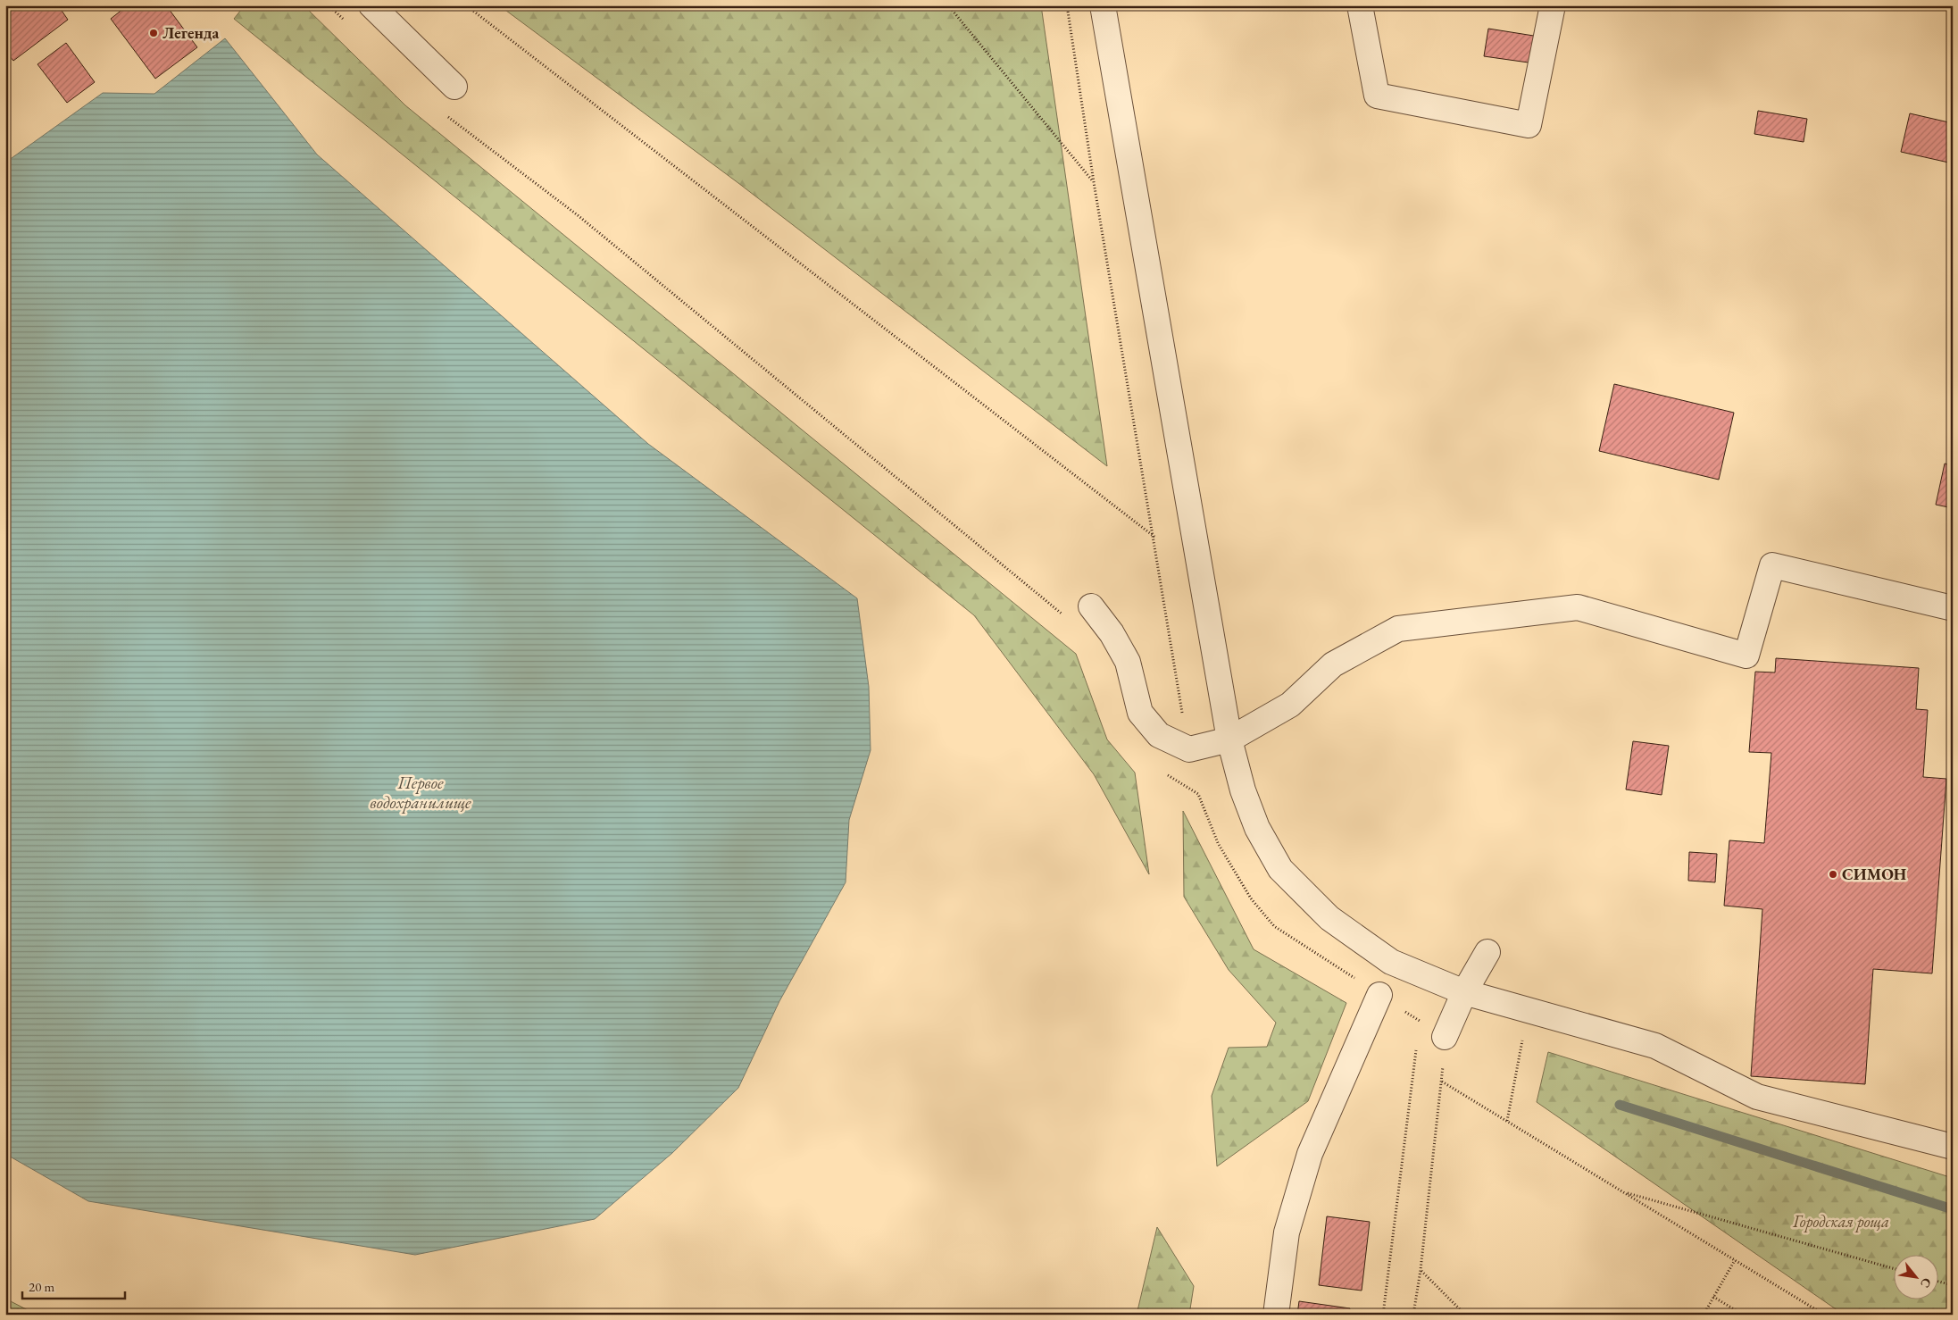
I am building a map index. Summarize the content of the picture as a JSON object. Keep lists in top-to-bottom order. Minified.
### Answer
{"water":["Первое водохранилище"],"parks":["Городская роща"],"places":["Легенда","СИМОН"],"scale_bar":"20 m","north":"bottom right"}
